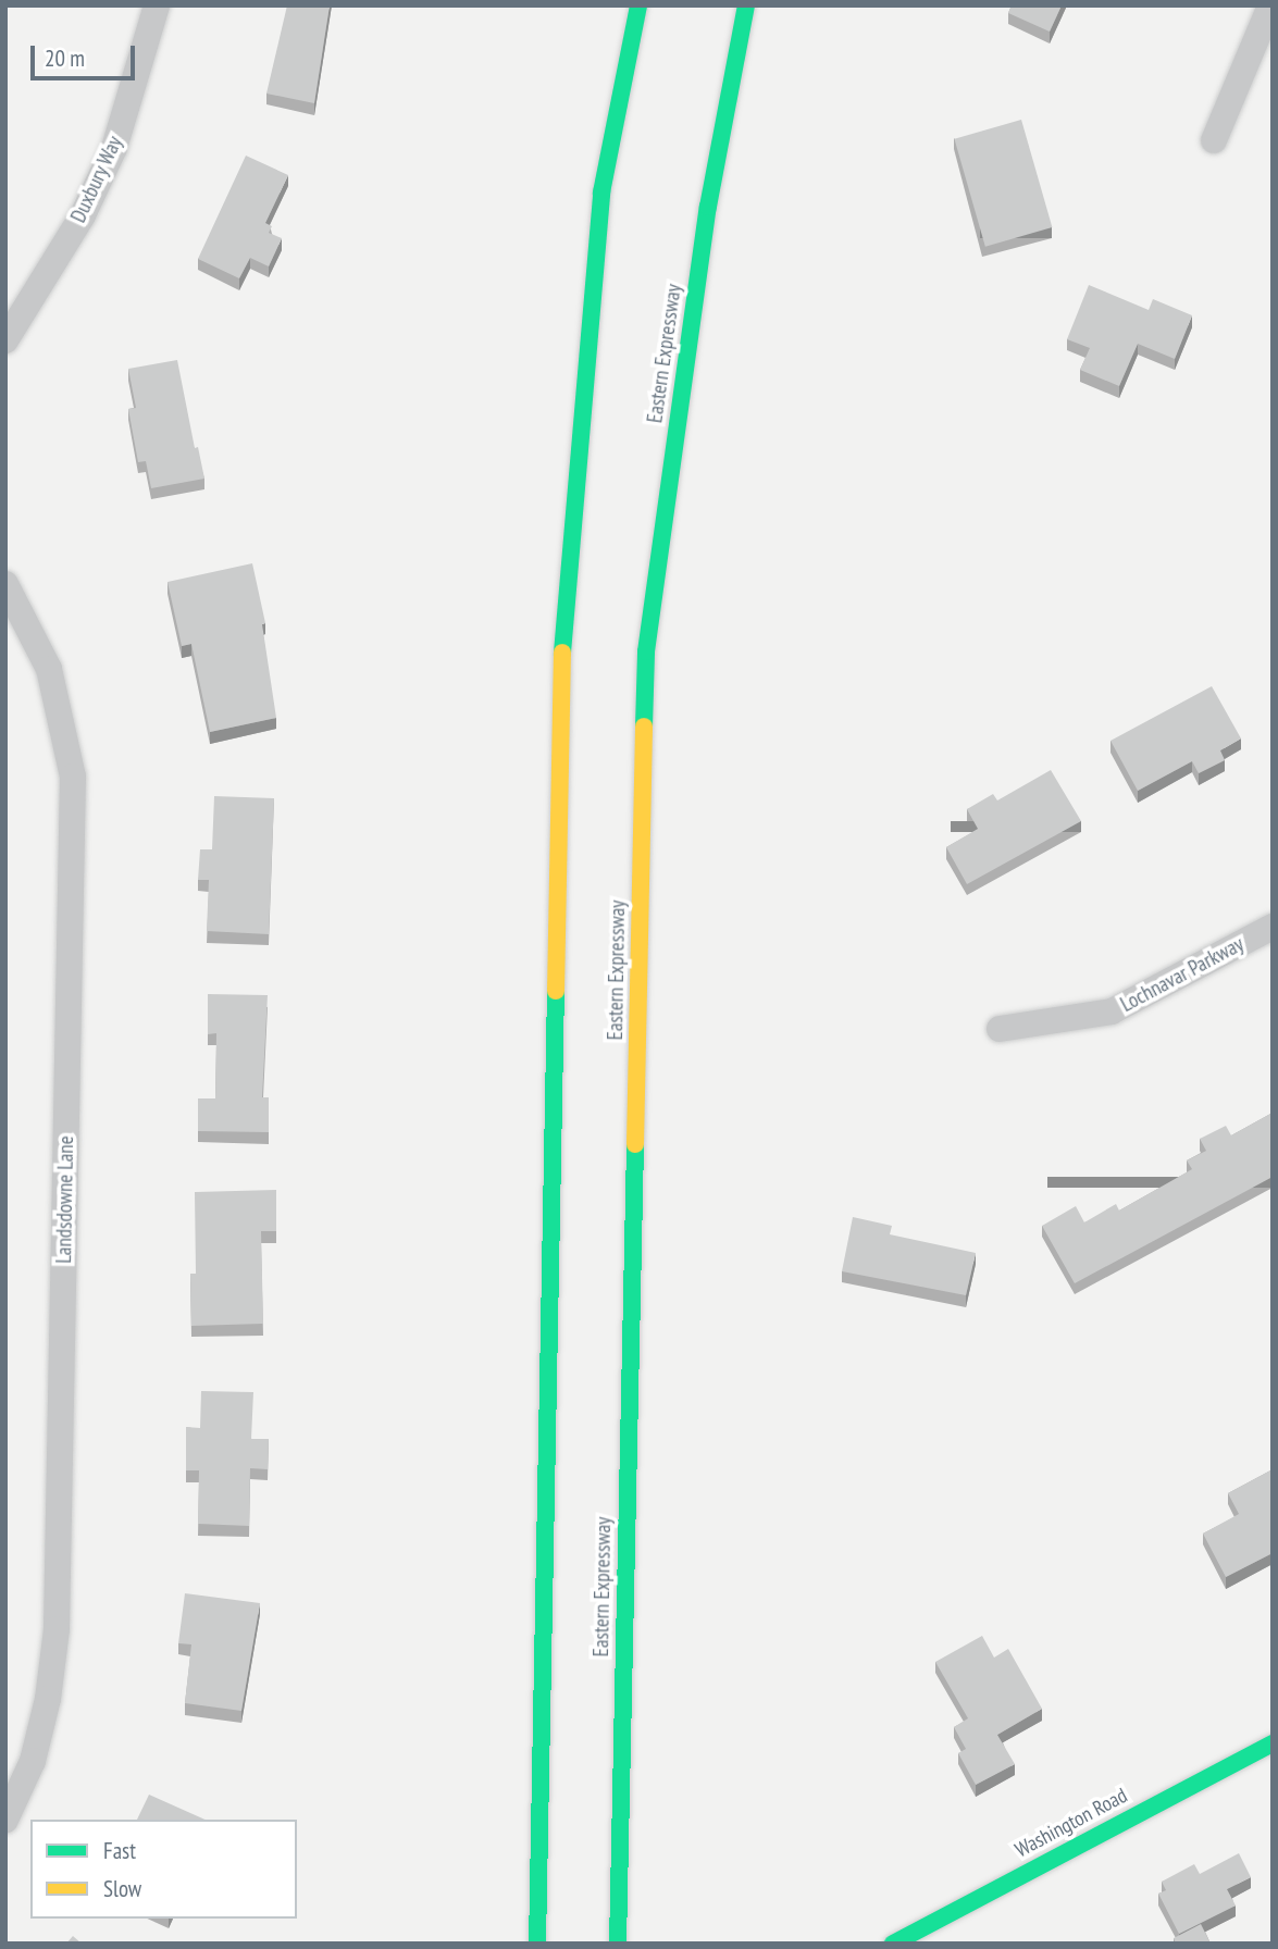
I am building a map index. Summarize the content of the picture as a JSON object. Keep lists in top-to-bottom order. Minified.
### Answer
{"streets":{"main road":["Eastern Expressway","Washington Road"],"street":["Duxbury Way","Lochnavar Parkway","Landsdowne Lane"]},"legend":["Fast","Slow"],"scale_bar":"20 m"}
